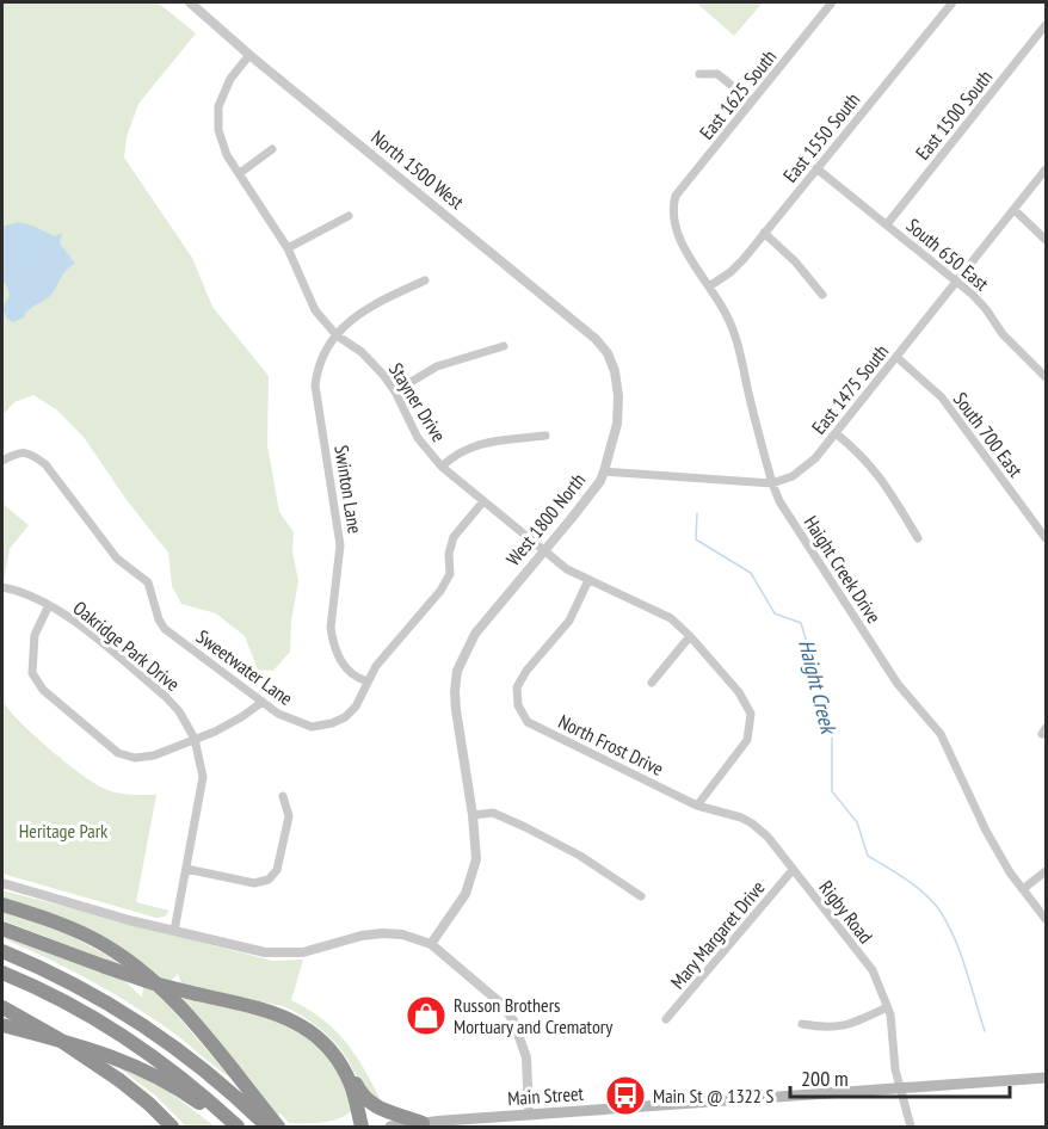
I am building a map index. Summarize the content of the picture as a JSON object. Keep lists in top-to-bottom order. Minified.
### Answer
{"streets":{"main road":["Main Street"],"street":["East 1625 South","East 1500 South","East 1550 South","North 1500 West","South 650 East","East 1475 South","Stayner Drive","South 700 East","Swinton Lane","West 1800 North","Haight Creek Drive","Oakridge Park Drive","Sweetwater Lane","North Frost Drive","Rigby Road","Mary Margaret Drive"]},"crossings":[["East 1625 South","Haight Creek Drive"],["East 1500 South","South 650 East"],["East 1550 South","South 650 East"],["East 1550 South","Haight Creek Drive"],["North 1500 West","Stayner Drive"],["North 1500 West","West 1800 North"],["South 650 East","East 1475 South"],["East 1475 South","South 700 East"],["East 1475 South","West 1800 North"],["East 1475 South","Haight Creek Drive"],["Stayner Drive","Swinton Lane"],["Stayner Drive","West 1800 North"],["Stayner Drive","Sweetwater Lane"],["Stayner Drive","North Frost Drive"],["Stayner Drive","Rigby Road"],["Swinton Lane","Sweetwater Lane"],["North Frost Drive","Rigby Road"],["Rigby Road","Mary Margaret Drive"],["Rigby Road","Main Street"]],"water":["Haight Creek"],"parks":["Heritage Park"],"places":{"shop":["Russon Brothers Mortuary and Crematory"],"bus stop":["Main St @ 1322 S"]},"scale_bar":"200 m"}
